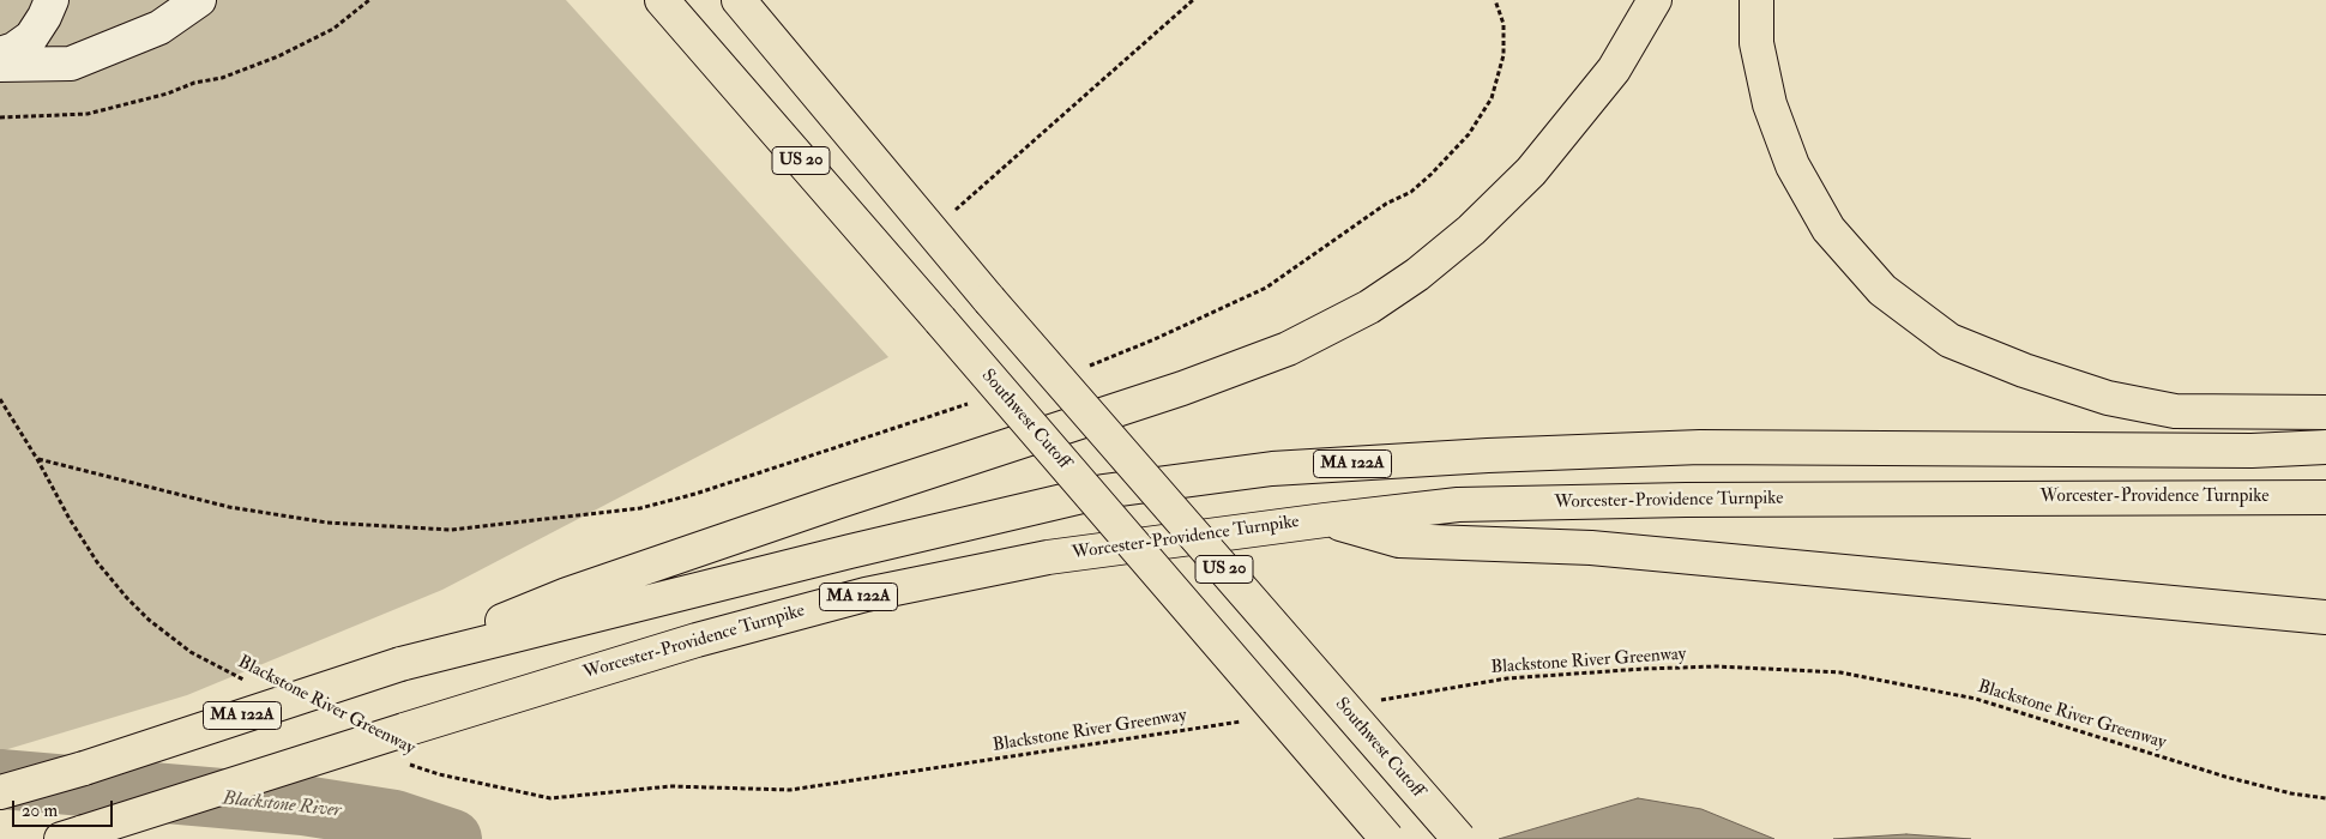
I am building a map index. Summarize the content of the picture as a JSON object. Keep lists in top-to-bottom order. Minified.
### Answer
{"streets":{"main road":["US 20","Southwest Cutoff","MA 122A","Worcester-Providence Turnpike"],"path":["Blackstone River Greenway"]},"water":["Blackstone River"],"scale_bar":"20 m"}
